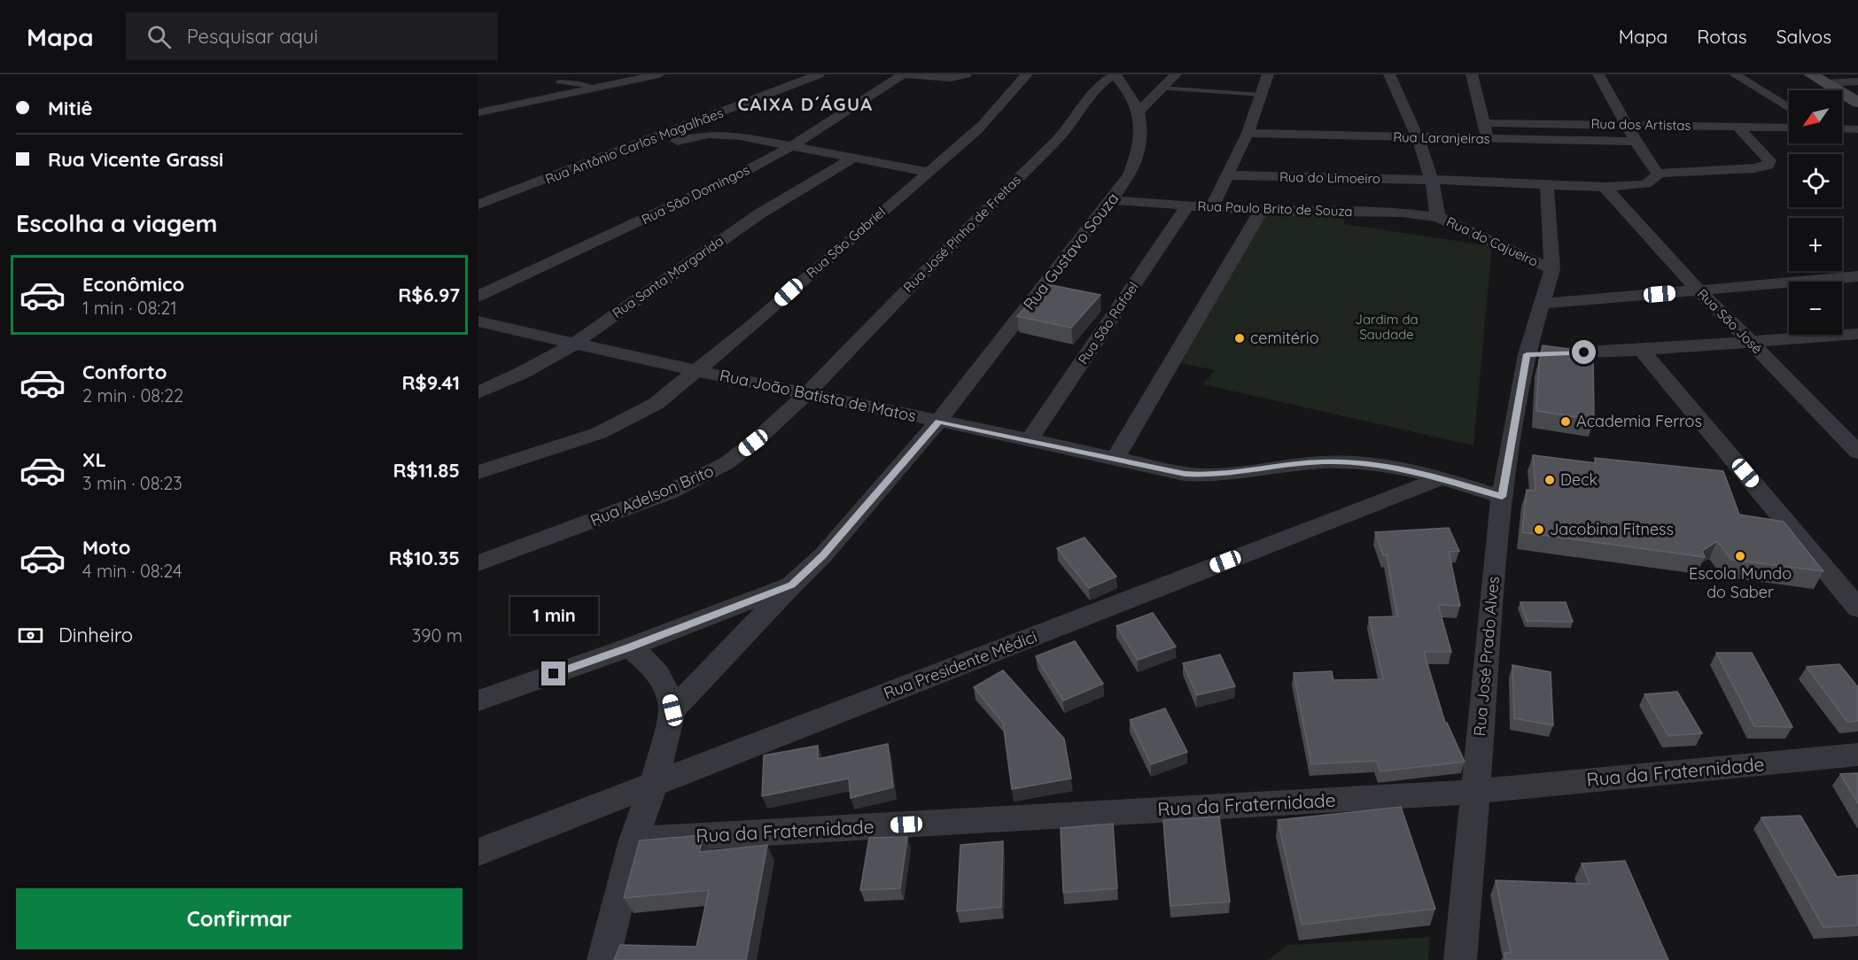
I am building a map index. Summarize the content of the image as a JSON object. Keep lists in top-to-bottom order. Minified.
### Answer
{"streets":{"street":["Rua dos Artistas","Rua Laranjeiras","Rua Antônio Carlos Magalhães","Rua do Limoeiro","Rua São Domingos","Rua Paulo Brito de Souza","Rua José Pinho de Freitas","Rua do Cajueiro","Rua São Gabriel","Rua Gustavo Souza","Rua Santa Margarida","Rua São José","Rua São Rafael","Rua João Batista de Matos","Rua Adelson Brito","Rua José Prado Alves","Rua Presidente Médici","Rua da Fraternidade"]},"crossings":[["Rua Laranjeiras","Rua do Cajueiro"],["Rua do Limoeiro","Rua do Cajueiro"],["Rua Paulo Brito de Souza","Rua do Cajueiro"],["Rua Paulo Brito de Souza","Rua Gustavo Souza"],["Rua Paulo Brito de Souza","Rua São Rafael"],["Rua José Pinho de Freitas","Rua Gustavo Souza"],["Rua José Pinho de Freitas","Rua João Batista de Matos"],["Rua José Pinho de Freitas","Rua Adelson Brito"],["Rua do Cajueiro","Rua José Prado Alves"],["Rua São Gabriel","Rua João Batista de Matos"],["Rua Gustavo Souza","Rua João Batista de Matos"],["Rua Gustavo Souza","Rua Presidente Médici"],["Rua Gustavo Souza","Rua da Fraternidade"],["Rua Santa Margarida","Rua João Batista de Matos"],["Rua São Rafael","Rua João Batista de Matos"],["Rua João Batista de Matos","Rua Adelson Brito"],["Rua João Batista de Matos","Rua José Prado Alves"],["Rua João Batista de Matos","Rua Presidente Médici"],["Rua José Prado Alves","Rua da Fraternidade"]],"districts":["CAIXA D´ÁGUA"],"parks":["Jardim da Saudade"],"places":["cemitério","Academia Ferros","Deck","Jacobina Fitness","Escola Mundo do Saber"],"north":"bottom left","page":{"header":"Mapa","search":"Pesquisar aqui","nav":["Mapa","Rotas","Salvos"],"banner":["Mitiê","Rua Vicente Grassi"],"map_buttons":["+","−"],"heading":"Escolha a viagem","list":[{"name":"Econômico","note":"1 min · 08:21","value":"R$6.97"},{"name":"Conforto","note":"2 min · 08:22","value":"R$9.41"},{"name":"XL","note":"3 min · 08:23","value":"R$11.85"},{"name":"Moto","note":"4 min · 08:24","value":"R$10.35"}],"bubble":"1 min","pay":["Dinheiro","390 m"],"buttons":"Confirmar"}}
